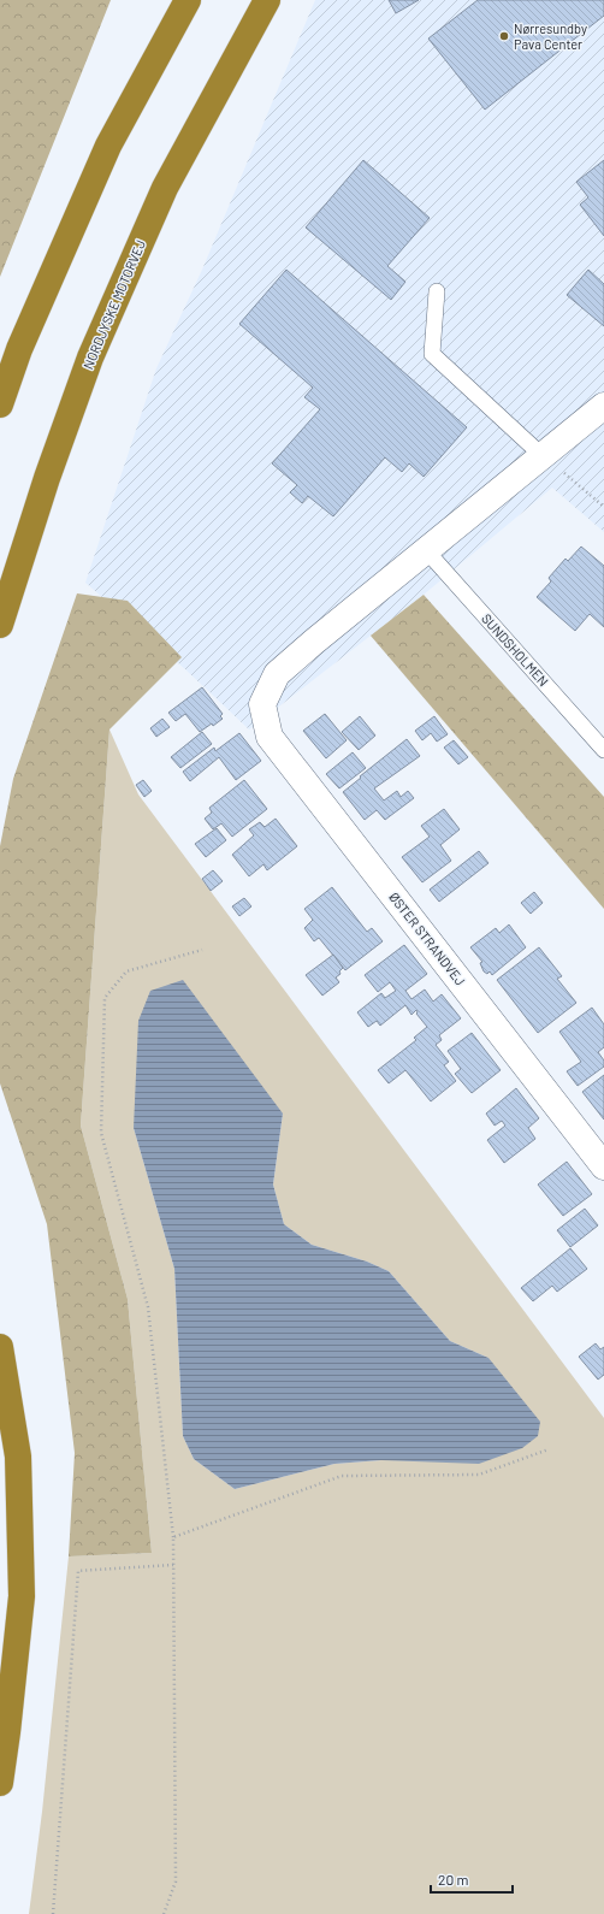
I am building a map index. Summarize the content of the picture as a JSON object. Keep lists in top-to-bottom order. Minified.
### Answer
{"streets":{"highway":["NORDJYSKE MOTORVEJ"],"street":["ØSTER STRANDVEJ"],"lane":["SUNDSHOLMEN"]},"crossings":[["SUNDSHOLMEN","ØSTER STRANDVEJ"]],"places":["Nørresundby Pava Center"],"scale_bar":"20 m"}
